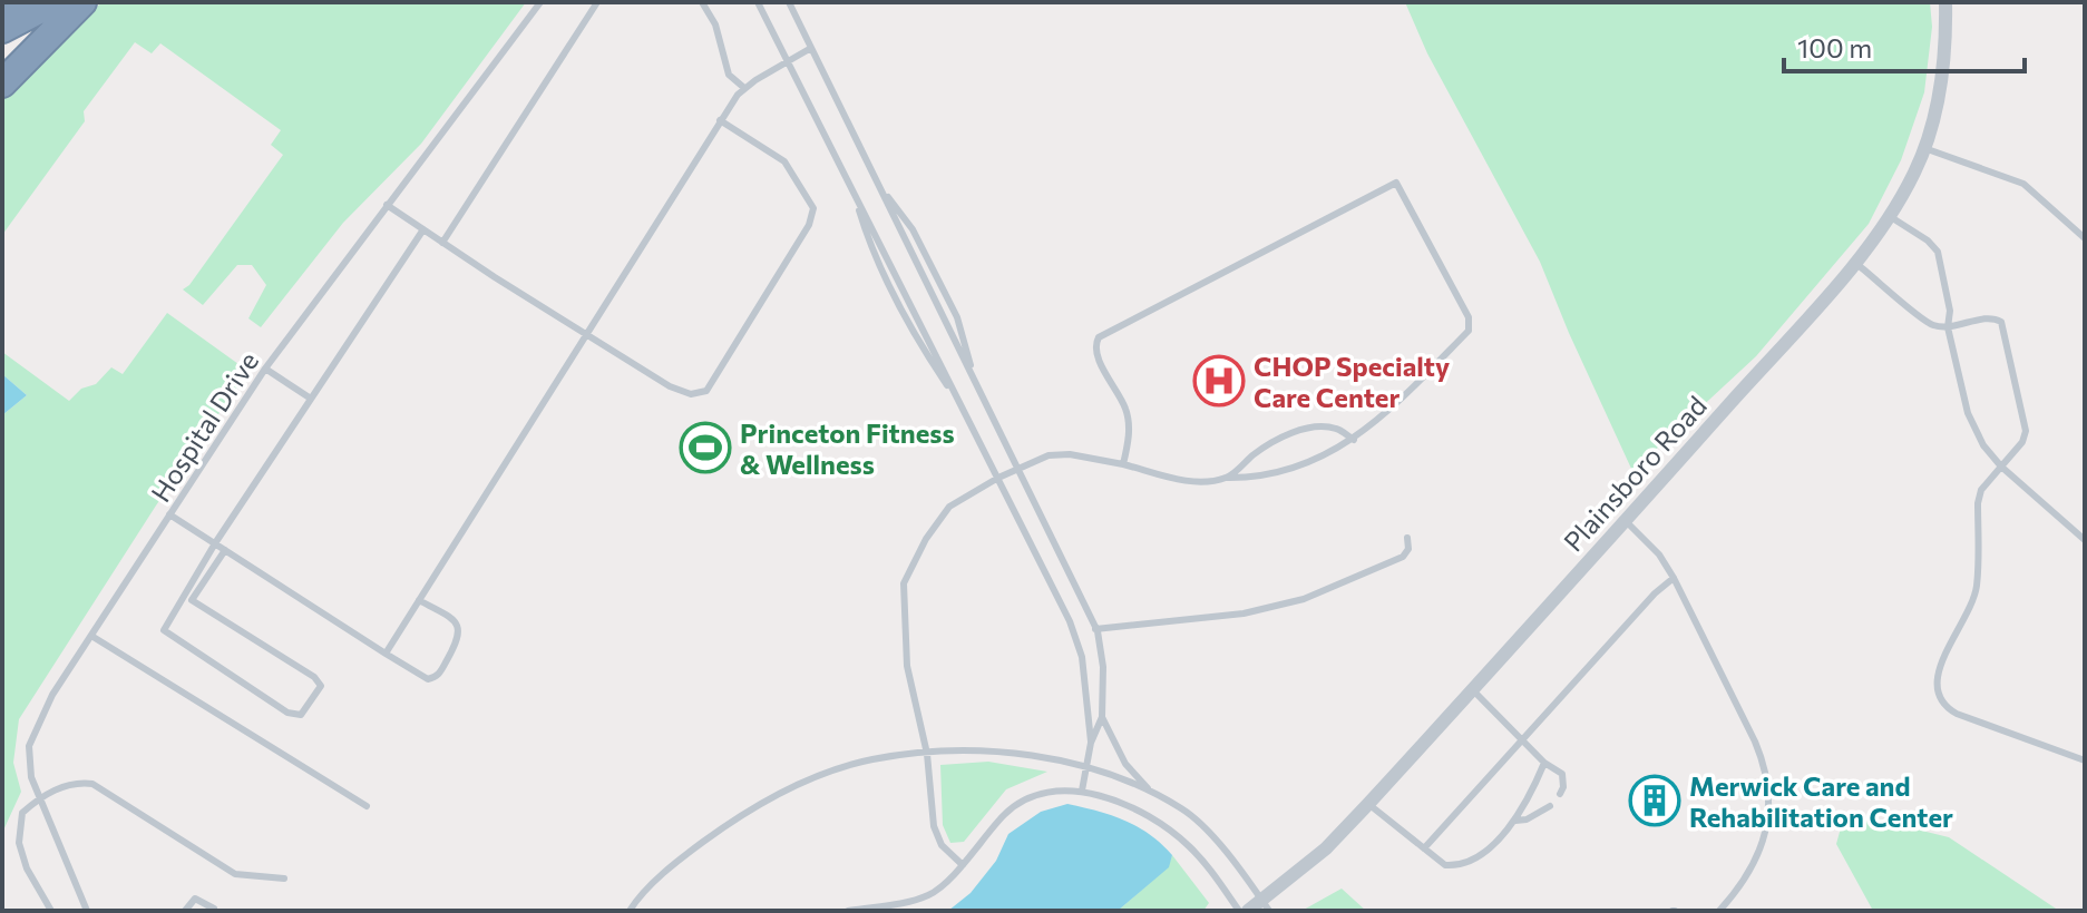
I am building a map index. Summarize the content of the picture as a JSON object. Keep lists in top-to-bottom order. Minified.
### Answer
{"streets":{"street":["Plainsboro Road"],"lane":["Hospital Drive"]},"places":{"hospital":["CHOP Specialty Care Center"],"sports":["Princeton Fitness & Wellness"],"building":["Merwick Care and Rehabilitation Center"]},"scale_bar":"100 m"}
